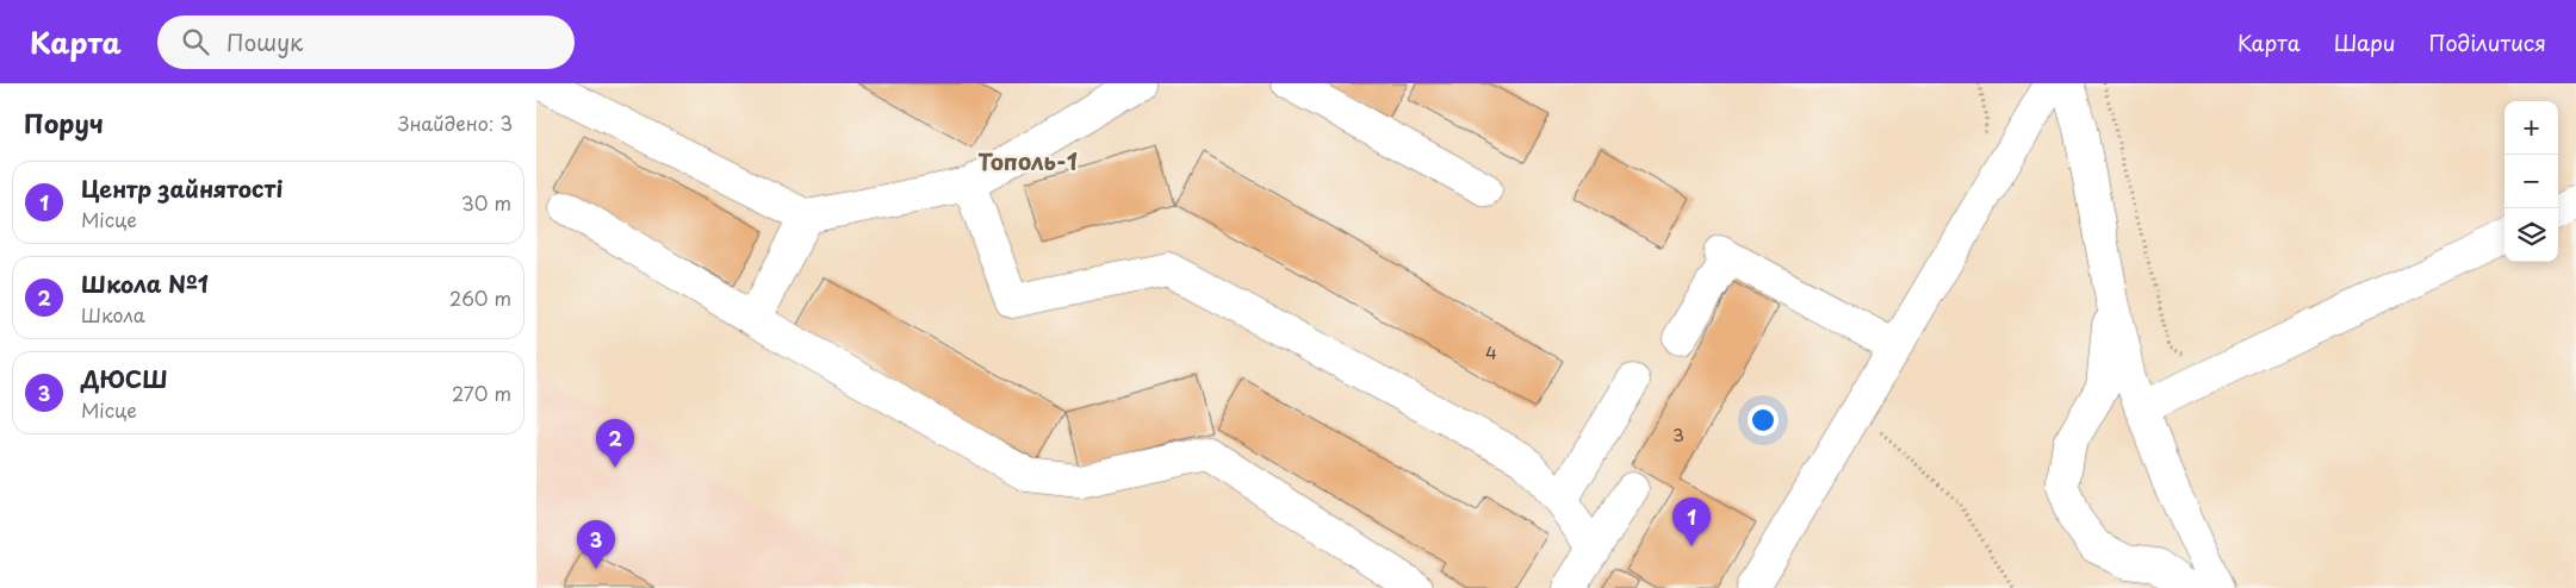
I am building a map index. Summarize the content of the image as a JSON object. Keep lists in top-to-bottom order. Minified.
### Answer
{"districts":["Тополь-1"],"house_numbers":["4","3"],"page":{"header":"Карта","search":"Пошук","nav":["Карта","Шари","Поділитися"],"heading":["Поруч","Знайдено: 3"],"map_buttons":["+","−"],"list":[{"mark":"1","name":"Центр зайнятості","note":"Місце","value":"30 m"},{"mark":"2","name":"Школа №1","note":"Школа","value":"260 m"},{"mark":"3","name":"ДЮСШ","note":"Місце","value":"270 m"}],"pins":["2","1","3"]}}
